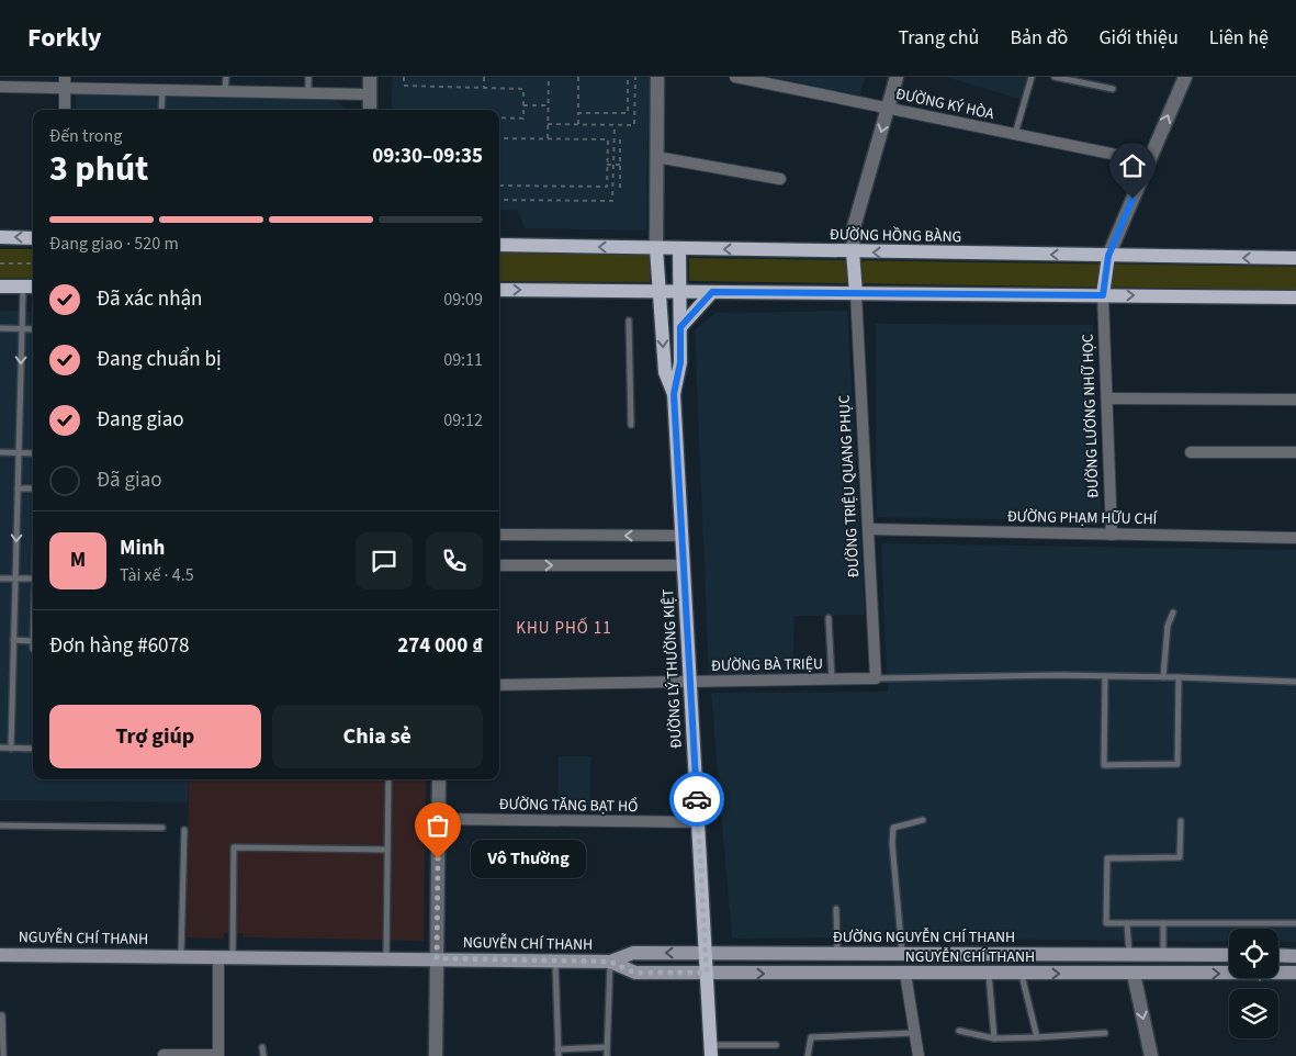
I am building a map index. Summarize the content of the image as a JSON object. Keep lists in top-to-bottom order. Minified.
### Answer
{"streets":{"main road":["ĐƯỜNG HỒNG BÀNG","ĐƯỜNG LÝ THƯỜNG KIỆT","ĐƯỜNG NGUYỄN CHÍ THANH","NGUYỄN CHÍ THANH"],"street":["ĐƯỜNG KÝ HÒA","ĐƯỜNG LƯƠNG NHỮ HỌC","ĐƯỜNG TRIỆU QUANG PHỤC","ĐƯỜNG PHẠM HỮU CHÍ","ĐƯỜNG BÀ TRIỆU","ĐƯỜNG TĂNG BẠT HỔ"]},"crossings":[["ĐƯỜNG HỒNG BÀNG","ĐƯỜNG LÝ THƯỜNG KIỆT"],["ĐƯỜNG LƯƠNG NHỮ HỌC","ĐƯỜNG PHẠM HỮU CHÍ"],["ĐƯỜNG TRIỆU QUANG PHỤC","ĐƯỜNG PHẠM HỮU CHÍ"],["ĐƯỜNG TRIỆU QUANG PHỤC","ĐƯỜNG BÀ TRIỆU"],["ĐƯỜNG BÀ TRIỆU","ĐƯỜNG LÝ THƯỜNG KIỆT"],["ĐƯỜNG LÝ THƯỜNG KIỆT","ĐƯỜNG TĂNG BẠT HỔ"],["ĐƯỜNG LÝ THƯỜNG KIỆT","ĐƯỜNG NGUYỄN CHÍ THANH"],["ĐƯỜNG LÝ THƯỜNG KIỆT","NGUYỄN CHÍ THANH"],["ĐƯỜNG NGUYỄN CHÍ THANH","NGUYỄN CHÍ THANH"]],"districts":["KHU PHỐ 11"],"places":["Vô Thường"],"page":{"header":"Forkly","nav":["Trang chủ","Bản đồ","Giới thiệu","Liên hệ"],"heading":["3 phút","Đến trong","09:30–09:35"],"panel":["Minh","Tài xế · 4.5","Đơn hàng #6078","274 000 ₫"],"bar":"Đang giao · 520 m","list":[["Đã xác nhận","09:09"],["Đang chuẩn bị","09:11"],["Đang giao","09:12"],"Đã giao"],"round":"M","buttons":["Trợ giúp","Chia sẻ"],"bubble":"Vô Thường"}}
